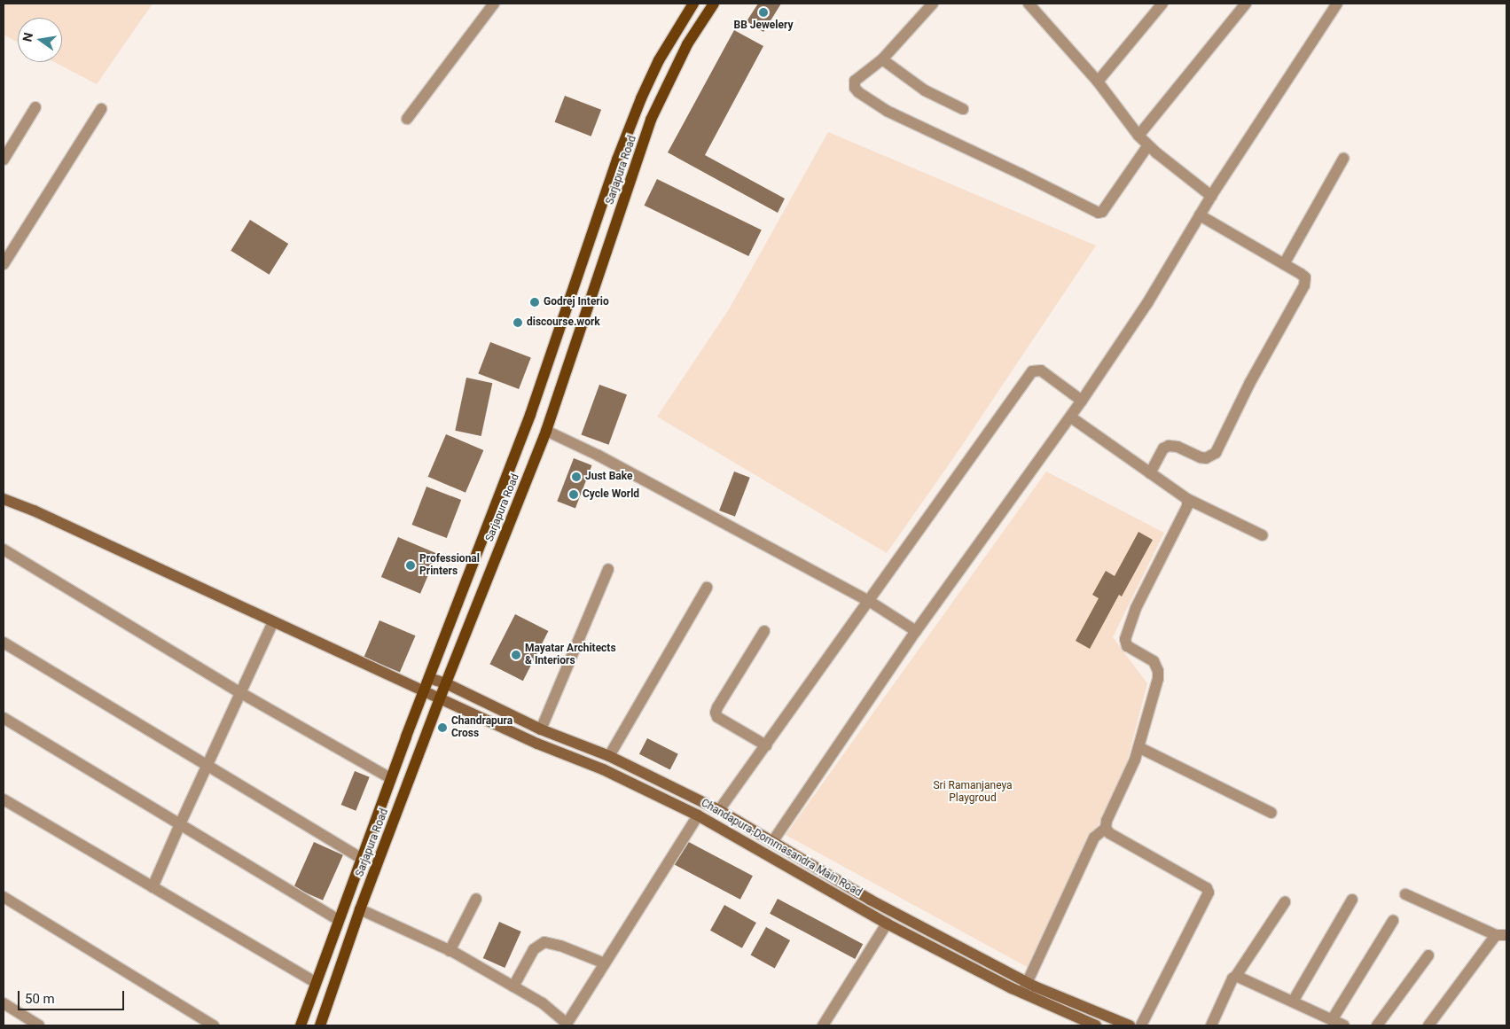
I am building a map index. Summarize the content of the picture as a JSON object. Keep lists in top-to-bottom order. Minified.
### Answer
{"streets":{"main road":["Sarjapura Road","Chandapura-Dommasandra Main Road"]},"crossings":[["Sarjapura Road","Chandapura-Dommasandra Main Road"]],"parks":["Sri Ramanjaneya Playgroud"],"places":["BB Jewelery","Godrej Interio","discourse.work","Just Bake","Cycle World","Professional Printers","Mayatar Architects & Interiors","Chandrapura Cross"],"scale_bar":"50 m","north":"left"}
